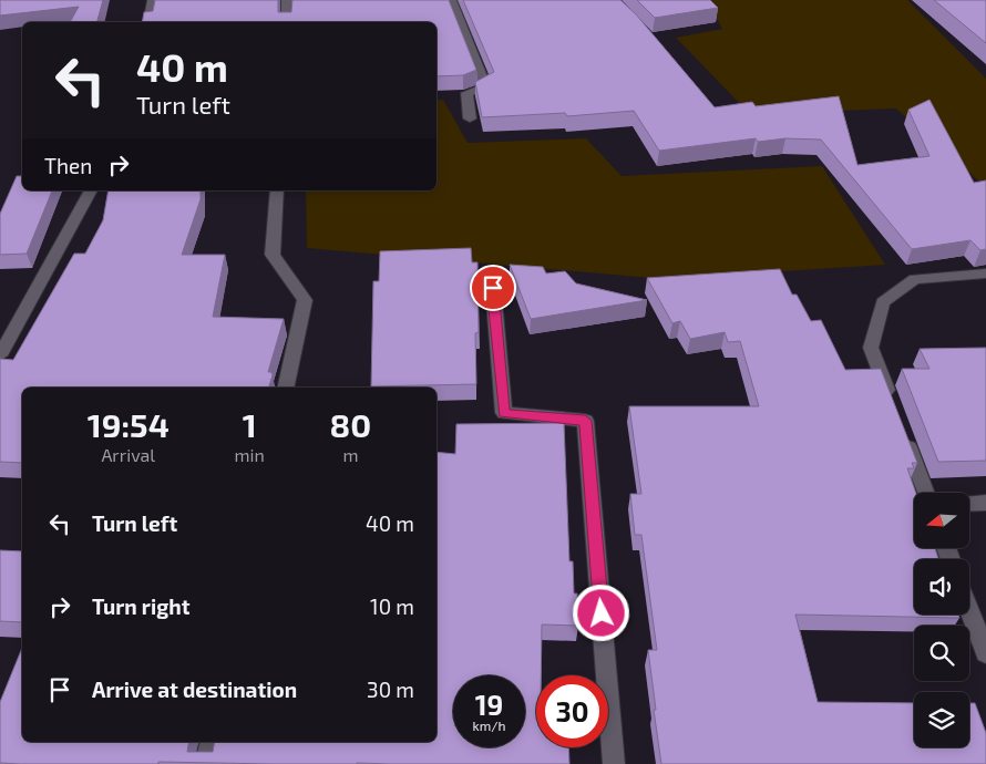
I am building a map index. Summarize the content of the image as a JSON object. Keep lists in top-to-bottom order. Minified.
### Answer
{"north":"left","page":{"turn":["40 m","Turn left"],"then":"Then","eta":["19:54","Arrival","1","min","80","m"],"list":[{"name":"Turn left","value":"40 m"},{"name":"Turn right","value":"10 m"},{"name":"Arrive at destination","value":"30 m"}],"speed":"19 km/h","limit":"30"}}
